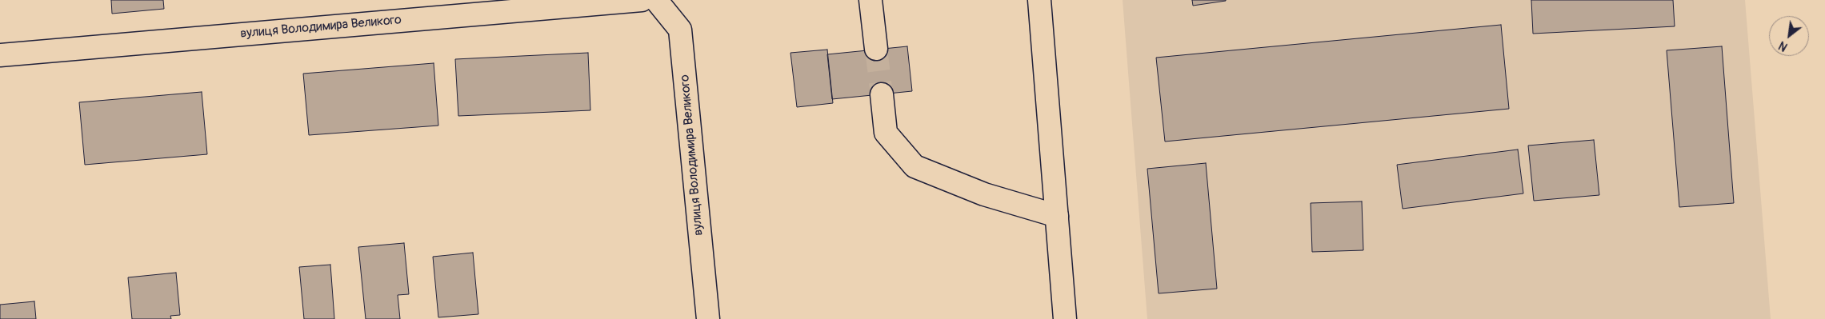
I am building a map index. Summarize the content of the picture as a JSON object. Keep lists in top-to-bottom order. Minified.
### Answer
{"streets":{"street":["вулиця Володимира Великого"]},"north":"bottom left"}
